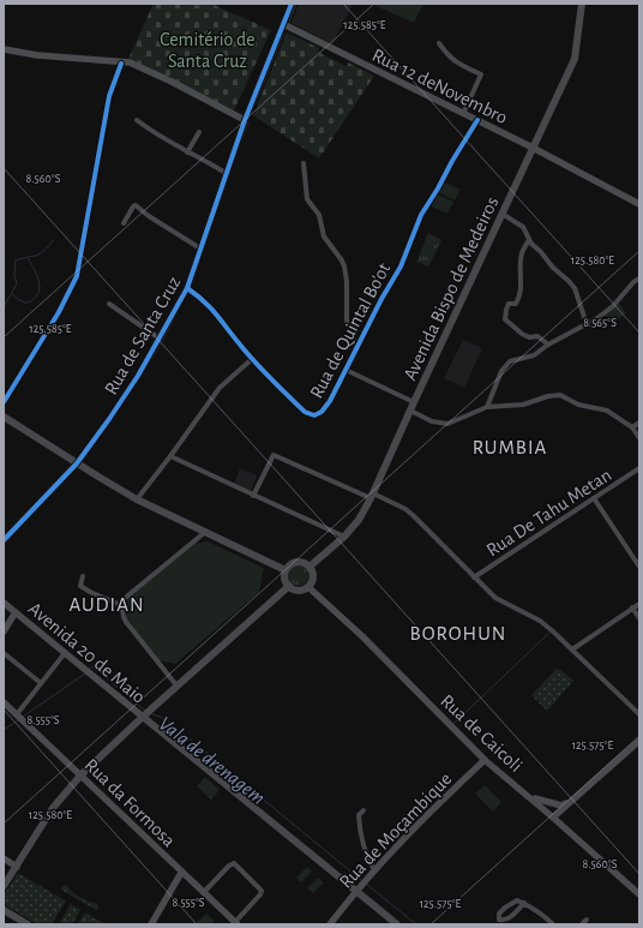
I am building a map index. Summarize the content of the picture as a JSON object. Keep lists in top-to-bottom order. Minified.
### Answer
{"streets":{"main road":["Avenida Bispo de Medeiros","Avenida 20 de Maio"],"street":["Rua 12 deNovembro","Rua de Quintal Bo'ot","Rua de Santa Cruz","Rua De Tahu Metan","Rua de Caicoli","Rua da Formosa","Rua de Moçambique"]},"crossings":[["Rua 12 deNovembro","Avenida Bispo de Medeiros"],["Rua 12 deNovembro","Rua de Quintal Bo'ot"],["Rua 12 deNovembro","Rua de Santa Cruz"],["Avenida Bispo de Medeiros","Rua de Caicoli"],["Rua de Quintal Bo'ot","Rua de Santa Cruz"],["Avenida 20 de Maio","Rua de Moçambique"],["Rua de Caicoli","Rua de Moçambique"]],"districts":["RUMBIA","AUDIAN","BOROHUN"],"water":["Vala de drenagem"],"parks":["Cemitério de Santa Cruz"],"coordinates":["125.585°E","8.560°S","125.580°E","8.565°S","8.555°S","125.575°E"]}
